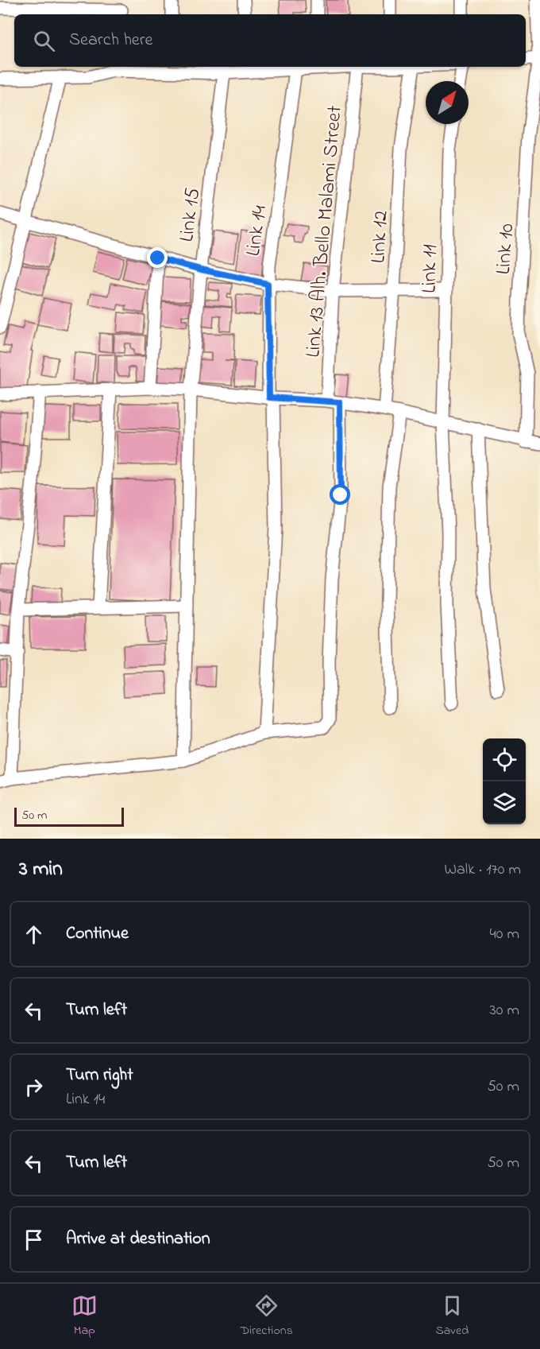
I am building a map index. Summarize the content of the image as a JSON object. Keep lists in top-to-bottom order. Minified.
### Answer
{"streets":{"street":["Link 15","Link 14","Link 13 Alh. Bello Malami Street","Link 12","Link 10","Link 11"]},"scale_bar":"50 m","north":"top right","page":{"search":"Search here","scale":"50 m","heading":["3 min","Walk · 170 m"],"list":[["Continue","40 m"],["Turn left","30 m"],["Turn right","Link 14","50 m"],["Turn left","50 m"],"Arrive at destination"],"nav":["Map","Directions","Saved"]}}
